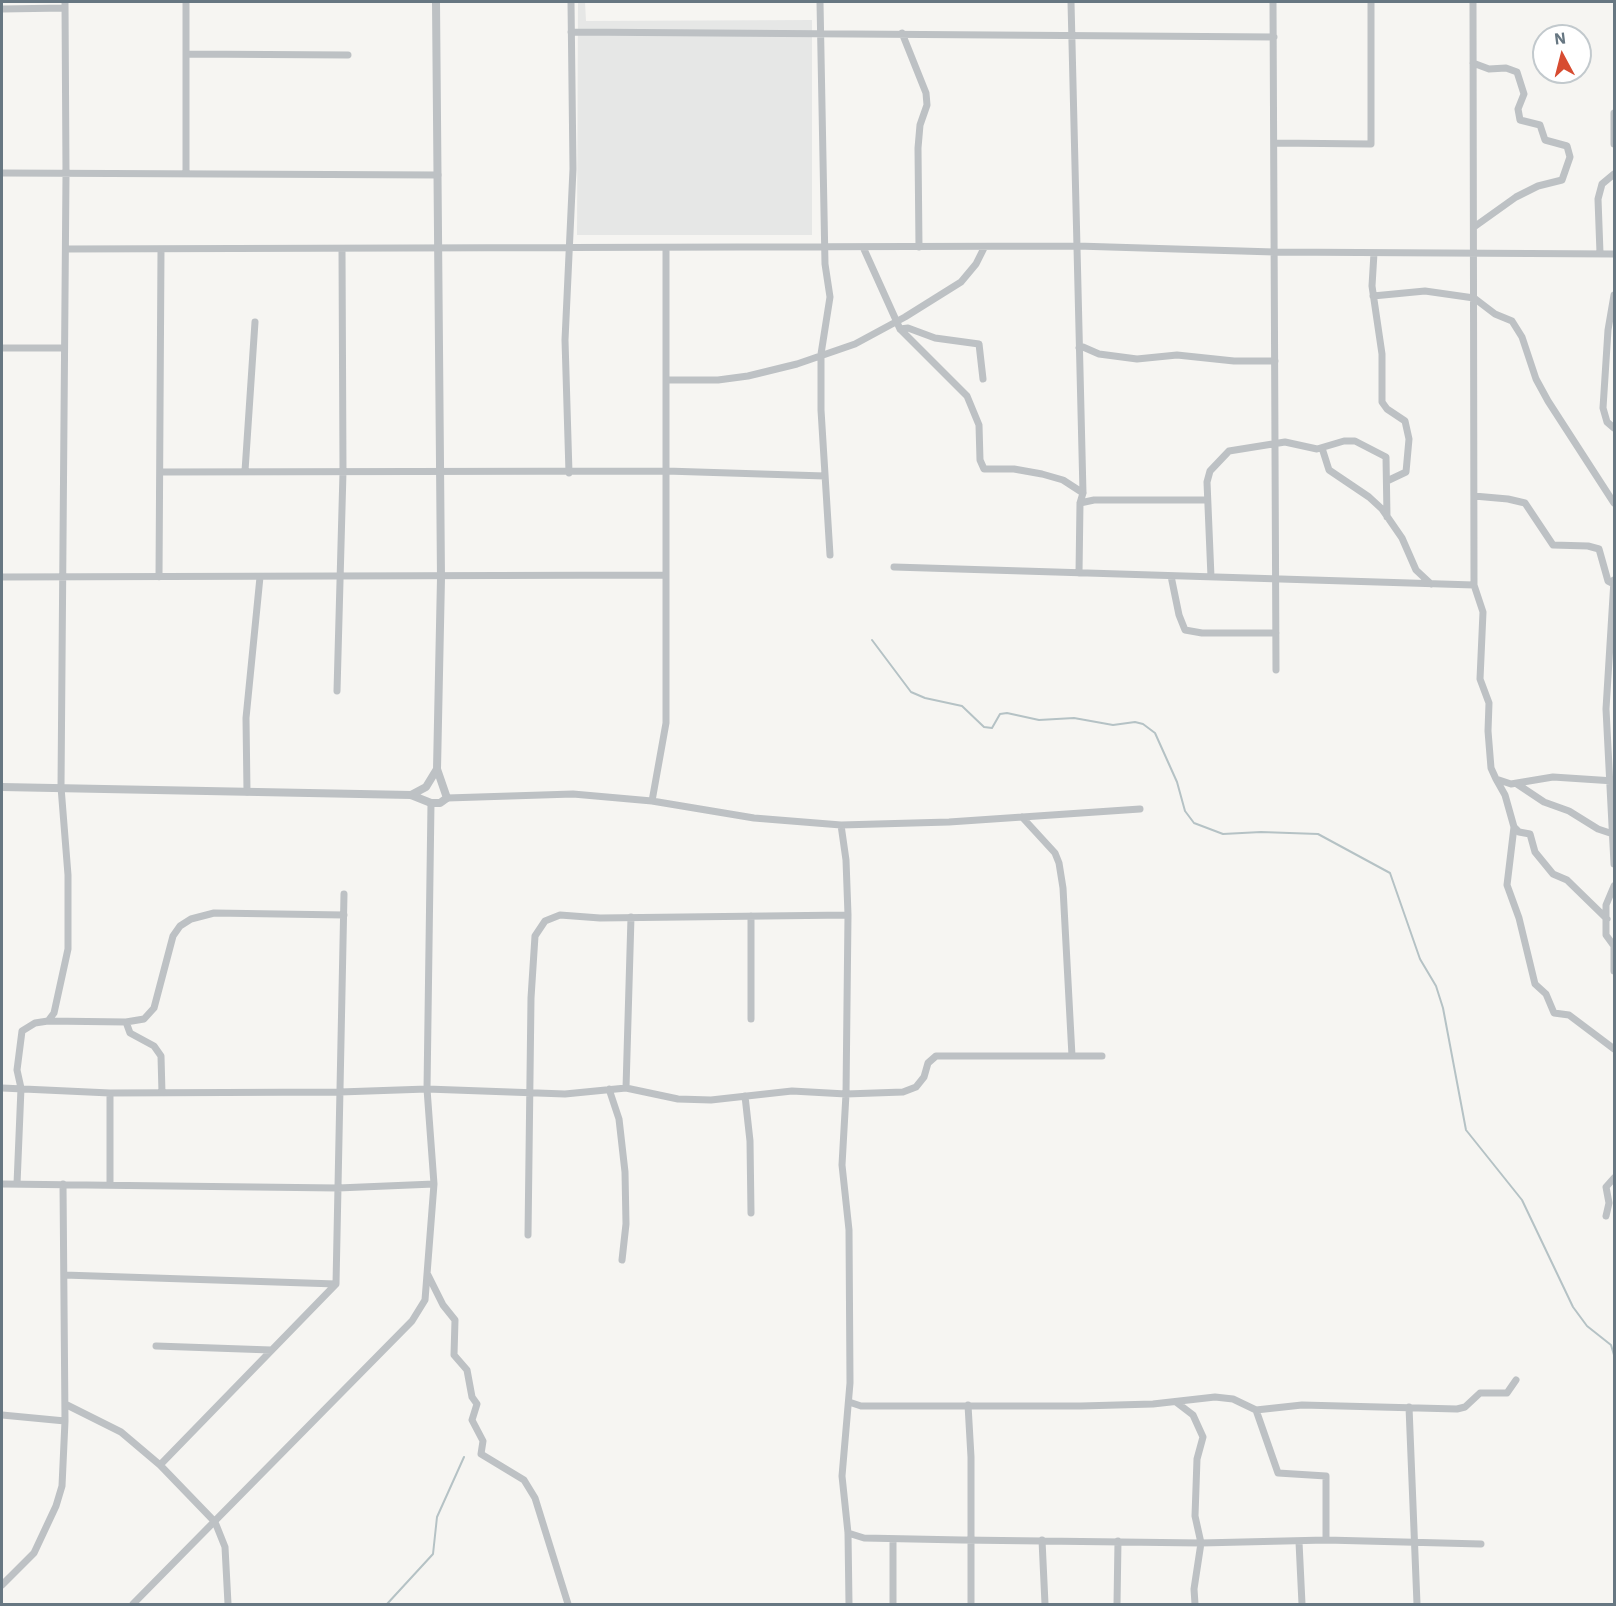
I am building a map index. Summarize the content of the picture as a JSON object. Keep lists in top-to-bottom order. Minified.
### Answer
{"north":"top"}
